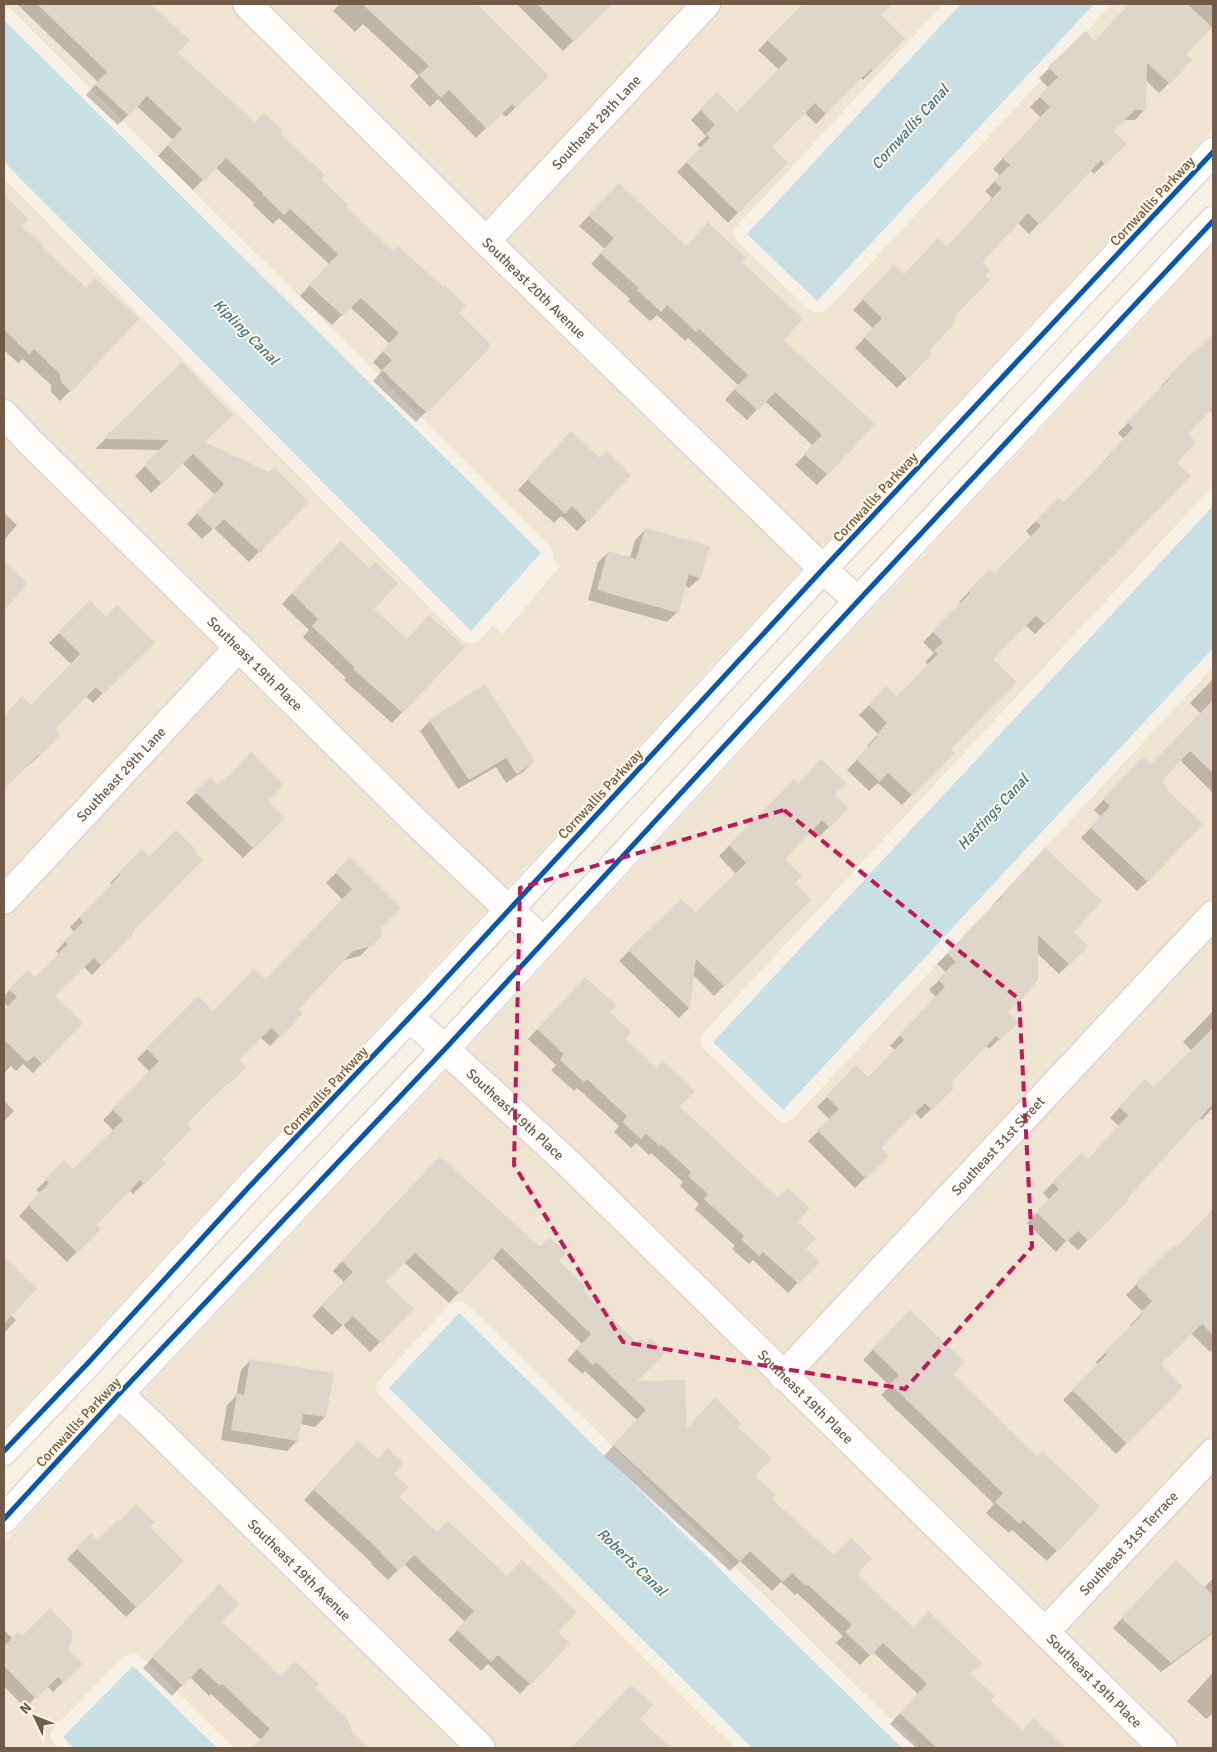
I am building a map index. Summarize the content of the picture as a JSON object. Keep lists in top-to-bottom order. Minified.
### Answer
{"streets":{"street":["Southeast 29th Lane","Cornwallis Parkway","Southeast 20th Avenue","Southeast 19th Place","Southeast 31st Street","Southeast 31st Terrace","Southeast 19th Avenue"]},"crossings":[["Southeast 29th Lane","Southeast 20th Avenue"],["Southeast 29th Lane","Southeast 19th Place"],["Cornwallis Parkway","Southeast 20th Avenue"],["Cornwallis Parkway","Southeast 19th Place"],["Cornwallis Parkway","Southeast 19th Avenue"],["Southeast 19th Place","Southeast 31st Street"],["Southeast 19th Place","Southeast 31st Terrace"]],"water":["Cornwallis Canal","Kipling Canal","Hastings Canal","Roberts Canal"],"north":"top left"}
